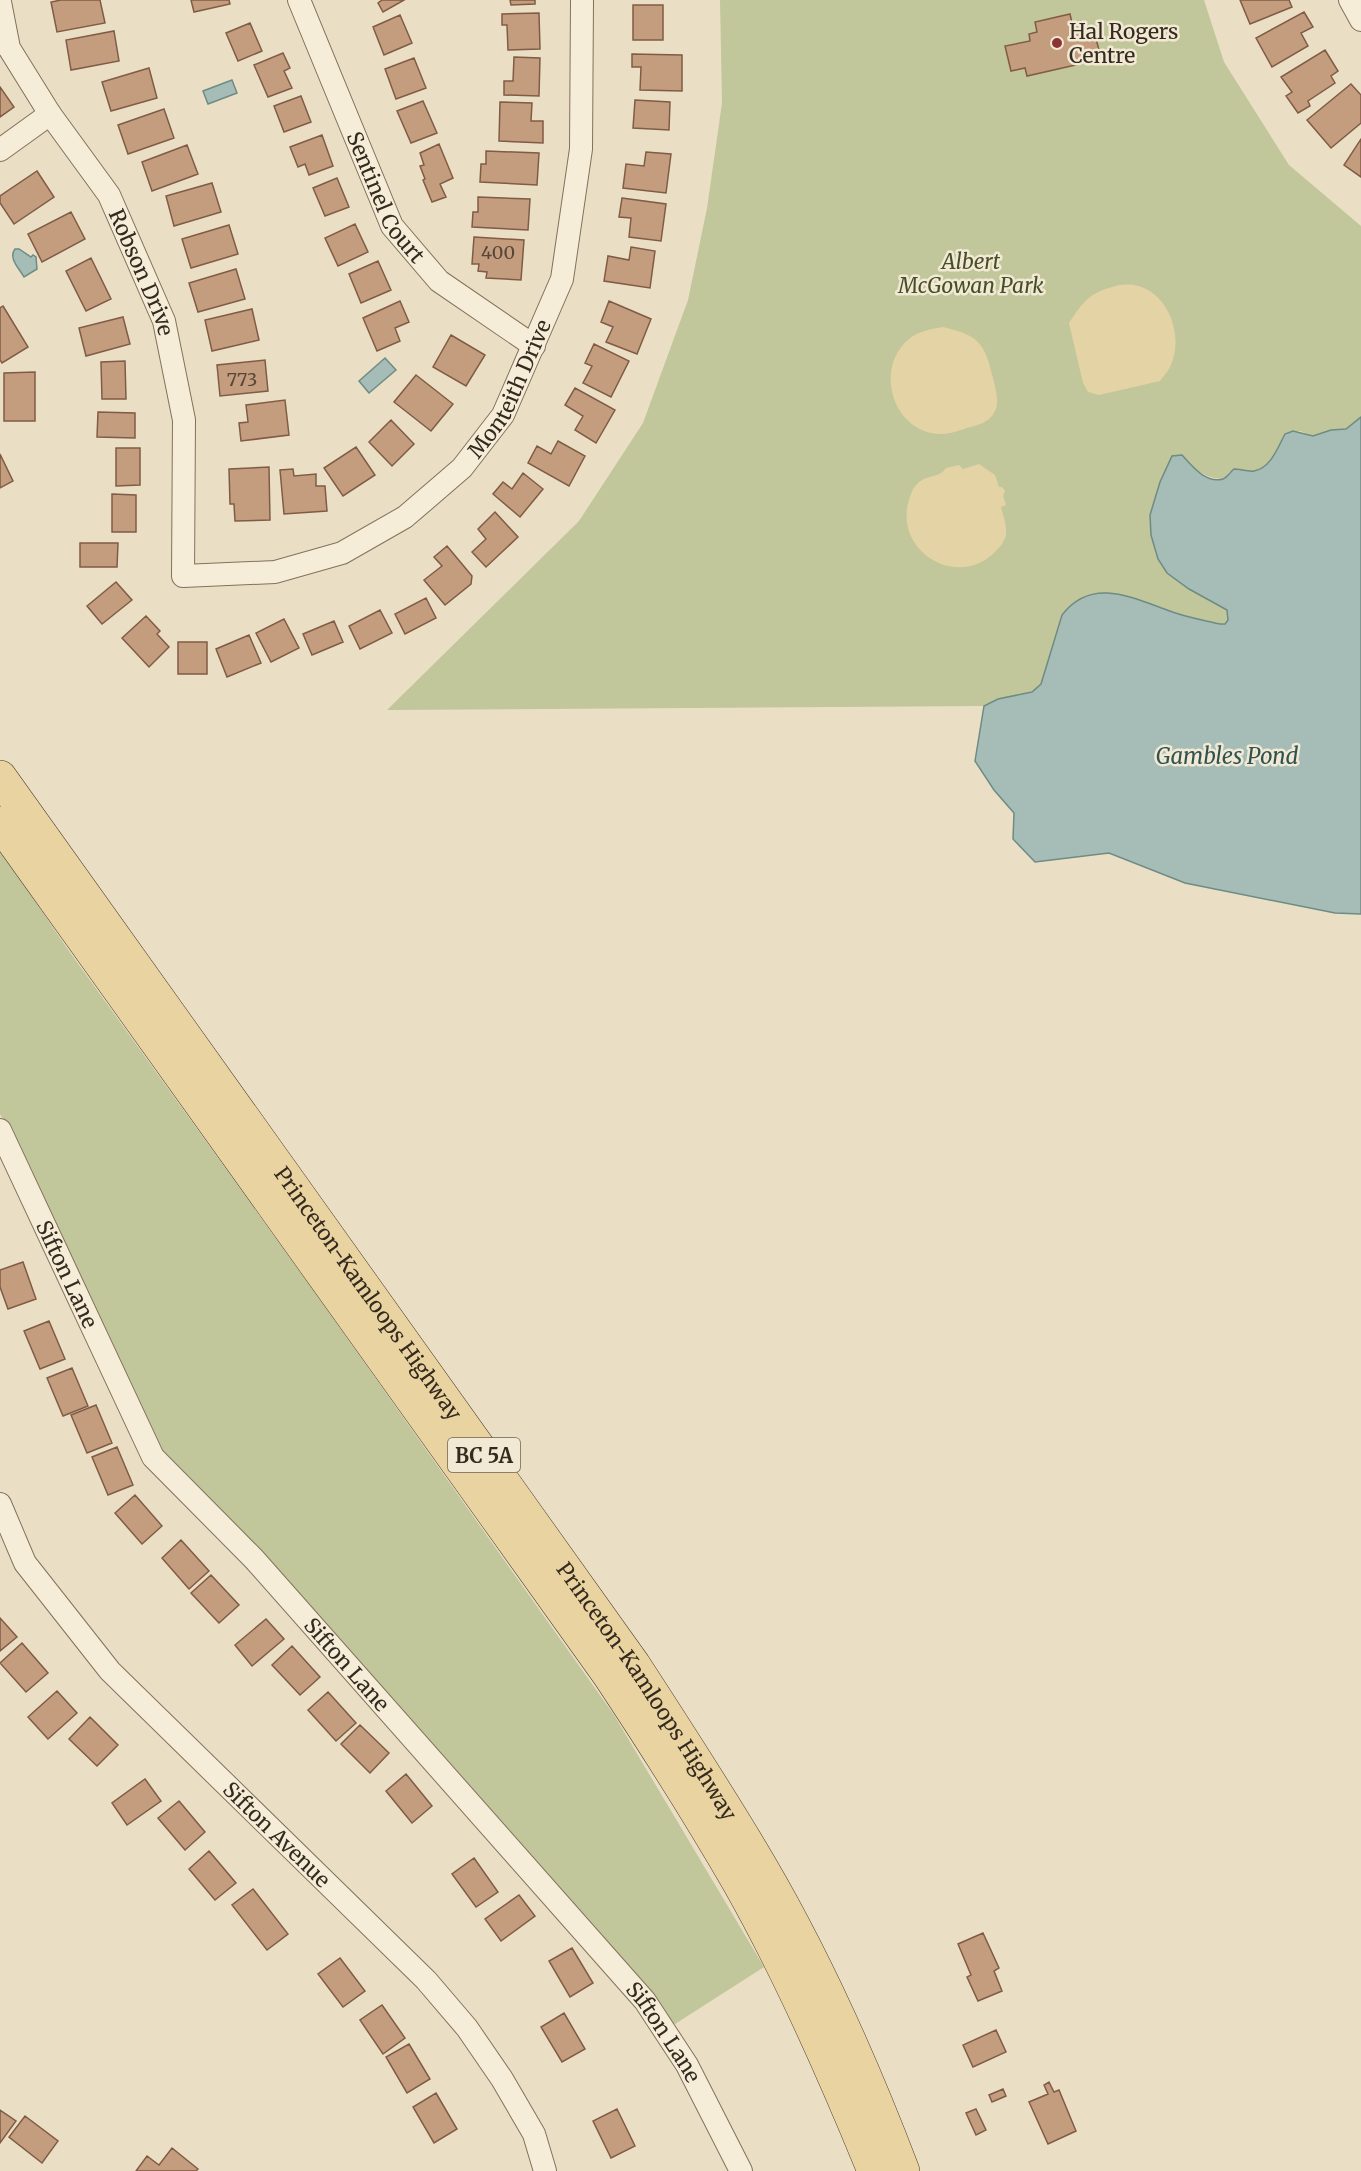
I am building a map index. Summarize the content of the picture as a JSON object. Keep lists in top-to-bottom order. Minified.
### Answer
{"streets":{"main road":["Princeton-Kamloops Highway","BC 5A"],"street":["Sentinel Court","Robson Drive","Monteith Drive","Sifton Lane","Sifton Avenue"]},"crossings":[["Sentinel Court","Monteith Drive"],["Robson Drive","Monteith Drive"]],"water":["Gambles Pond"],"parks":["Albert McGowan Park"],"places":["Hal Rogers Centre"],"house_numbers":["400","773"]}
